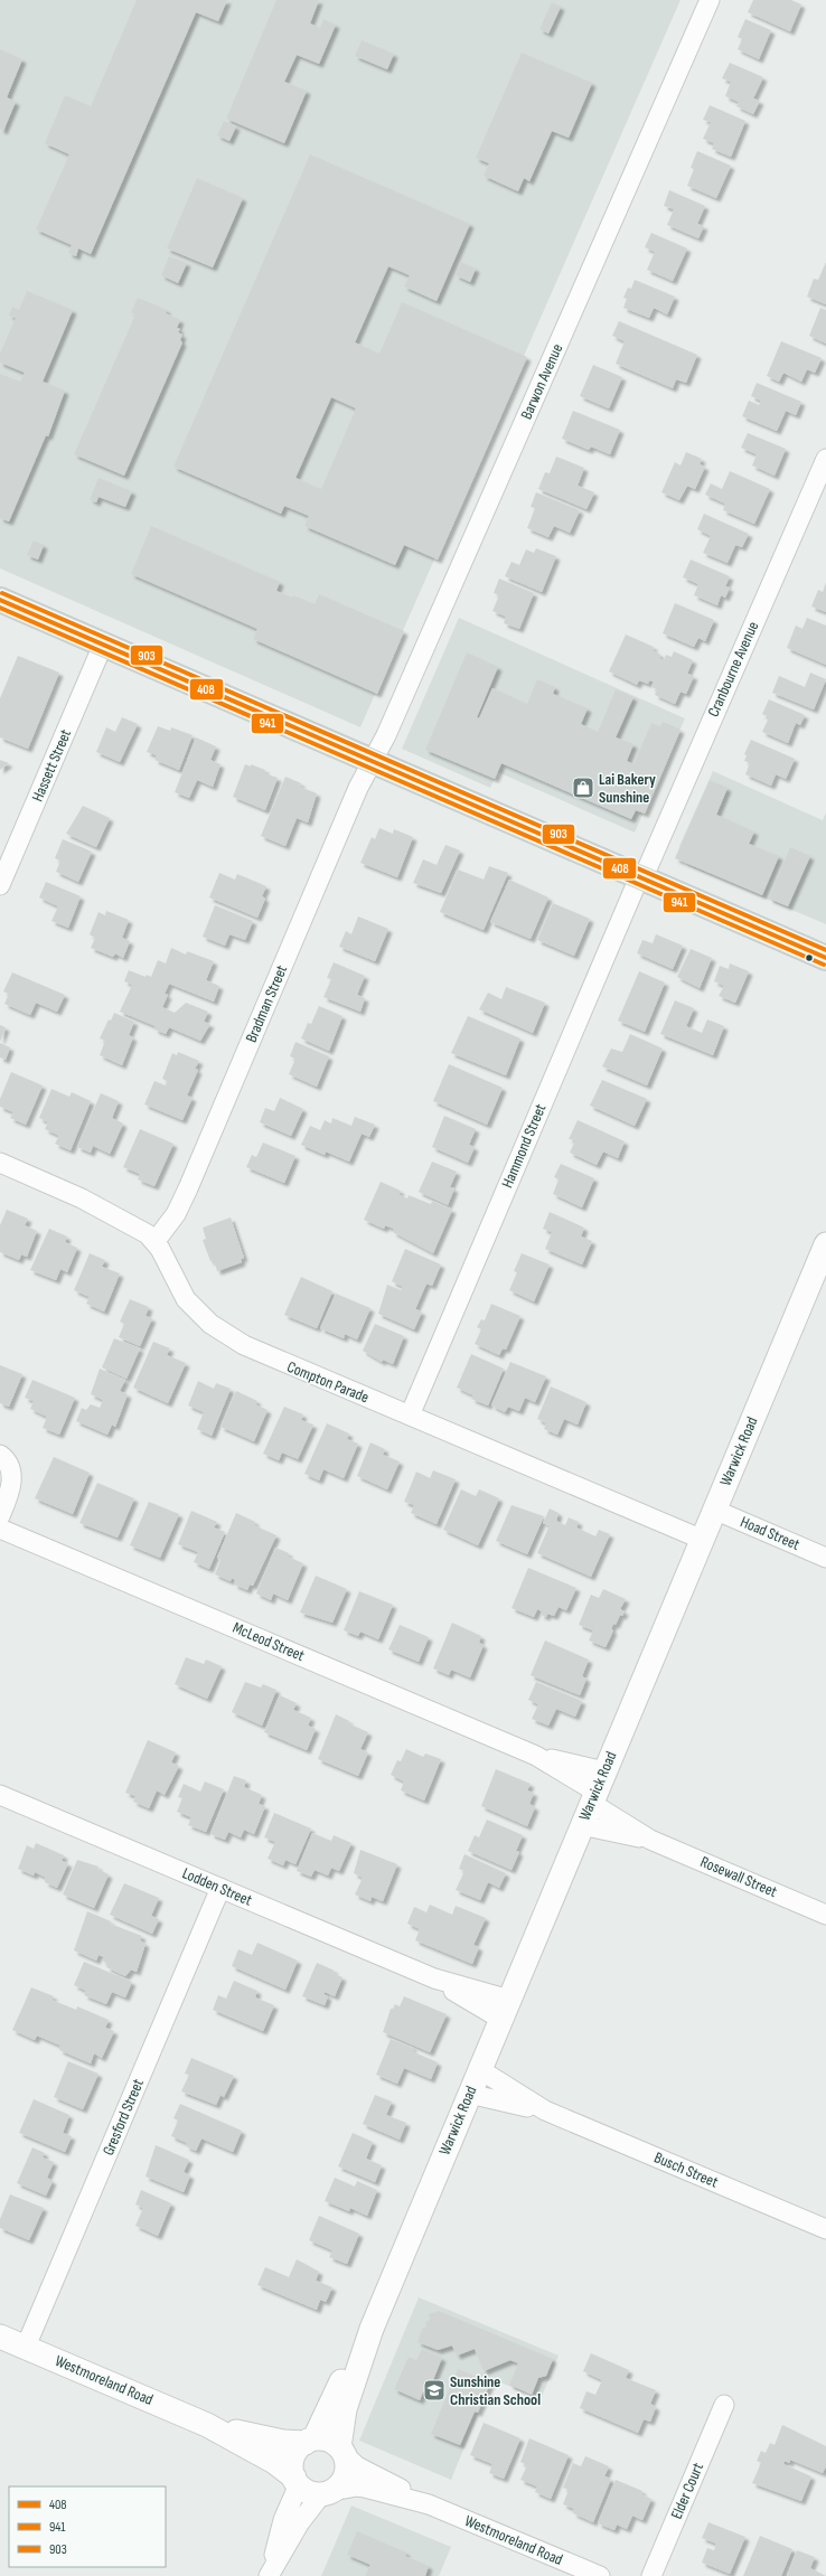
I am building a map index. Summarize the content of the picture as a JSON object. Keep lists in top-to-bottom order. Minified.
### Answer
{"streets":{"street":["Barwon Avenue","Cranbourne Avenue","Hassett Street","Bradman Street","Hammond Street","Compton Parade","Warwick Road","Hoad Street","McLeod Street","Rosewall Street","Lodden Street","Gresford Street","Busch Street","Westmoreland Road","Elder Court"]},"crossings":[["Barwon Avenue","Bradman Street"],["Cranbourne Avenue","Hammond Street"],["Bradman Street","Compton Parade"],["Hammond Street","Compton Parade"],["Compton Parade","Warwick Road"],["Warwick Road","Hoad Street"],["Warwick Road","McLeod Street"],["Warwick Road","Rosewall Street"],["Warwick Road","Lodden Street"],["Warwick Road","Busch Street"],["Warwick Road","Westmoreland Road"],["McLeod Street","Rosewall Street"],["Lodden Street","Gresford Street"],["Gresford Street","Westmoreland Road"]],"places":{"shop":["Lai Bakery Sunshine"],"school or university":["Sunshine Christian School"]},"lines":["transit line 903","transit line 408","transit line 941"],"legend":["408","941","903"]}
